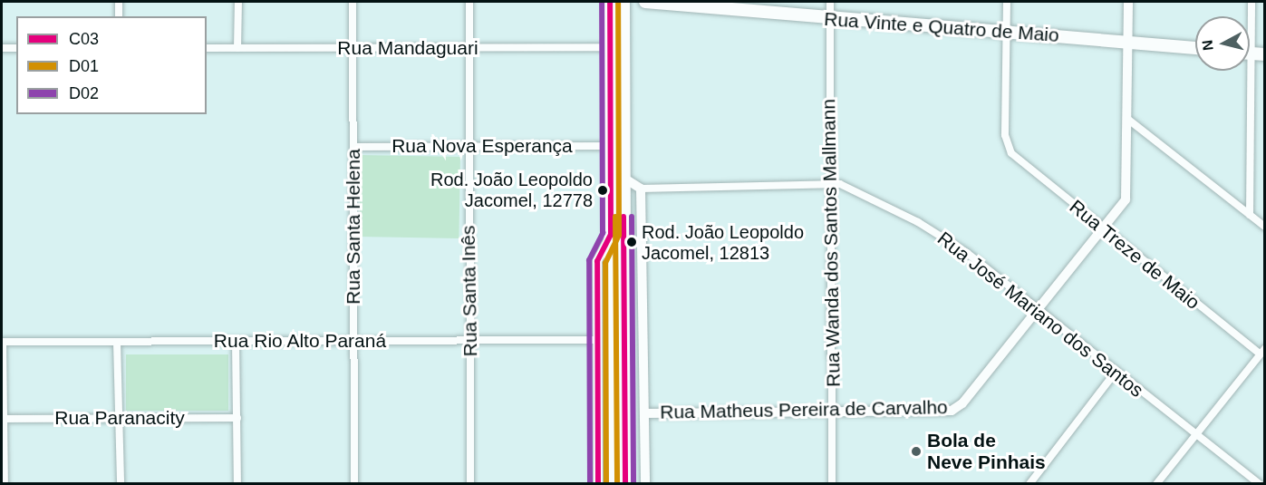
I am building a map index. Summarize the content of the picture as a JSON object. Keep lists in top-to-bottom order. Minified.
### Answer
{"streets":{"main road":["Rua Vinte e Quatro de Maio"],"street":["Rua Mandaguari","Rua Nova Esperança","Rua Santa Helena","Rua Wanda dos Santos Mallmann","Rua Treze de Maio","Rua Santa Inês","Rua José Mariano dos Santos","Rua Rio Alto Paraná","Rua Matheus Pereira de Carvalho","Rua Paranacity"]},"crossings":[["Rua Vinte e Quatro de Maio","Rua Wanda dos Santos Mallmann"],["Rua Vinte e Quatro de Maio","Rua Treze de Maio"],["Rua Mandaguari","Rua Santa Helena"],["Rua Mandaguari","Rua Santa Inês"],["Rua Nova Esperança","Rua Santa Helena"],["Rua Nova Esperança","Rua Santa Inês"],["Rua Santa Helena","Rua Rio Alto Paraná"],["Rua Wanda dos Santos Mallmann","Rua José Mariano dos Santos"],["Rua Wanda dos Santos Mallmann","Rua Matheus Pereira de Carvalho"],["Rua Treze de Maio","Rua Matheus Pereira de Carvalho"],["Rua Santa Inês","Rua Rio Alto Paraná"],["Rua José Mariano dos Santos","Rua Matheus Pereira de Carvalho"]],"places":["Rod. João Leopoldo Jacomel, 12778","Rod. João Leopoldo Jacomel, 12813","Bola de Neve Pinhais"],"lines":["transit line C03","transit line D01","transit line D02"],"legend":["C03","D01","D02"],"north":"left"}
